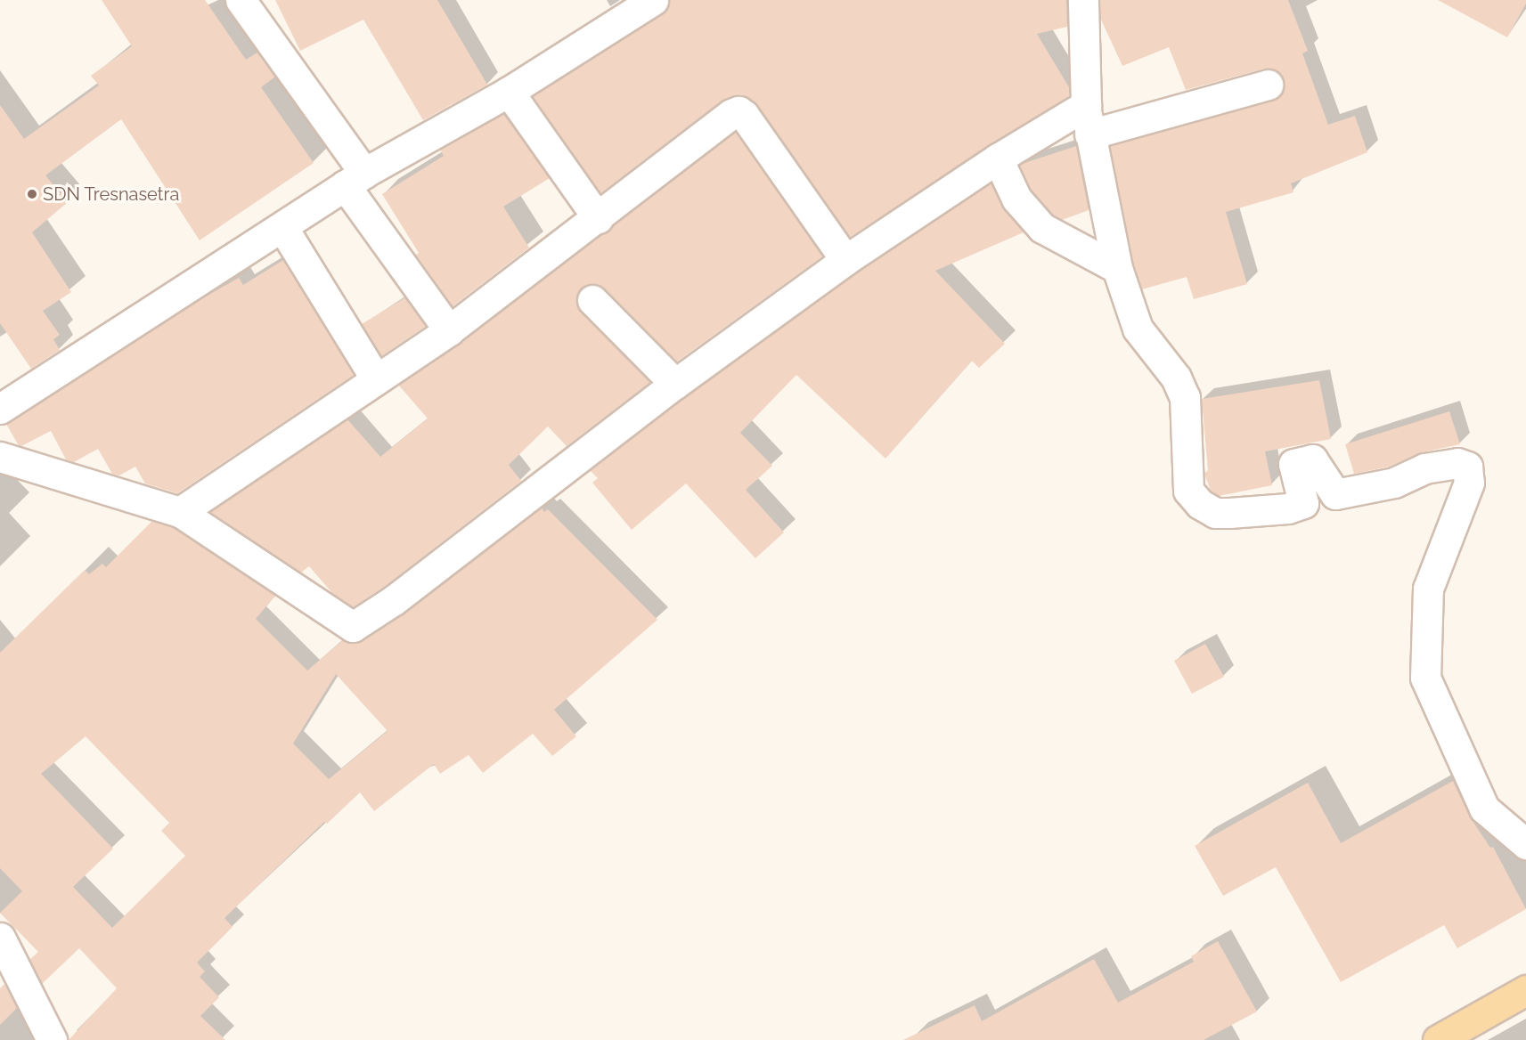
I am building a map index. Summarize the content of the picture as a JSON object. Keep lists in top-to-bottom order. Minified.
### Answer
{"places":["SDN Tresnasetra"]}
